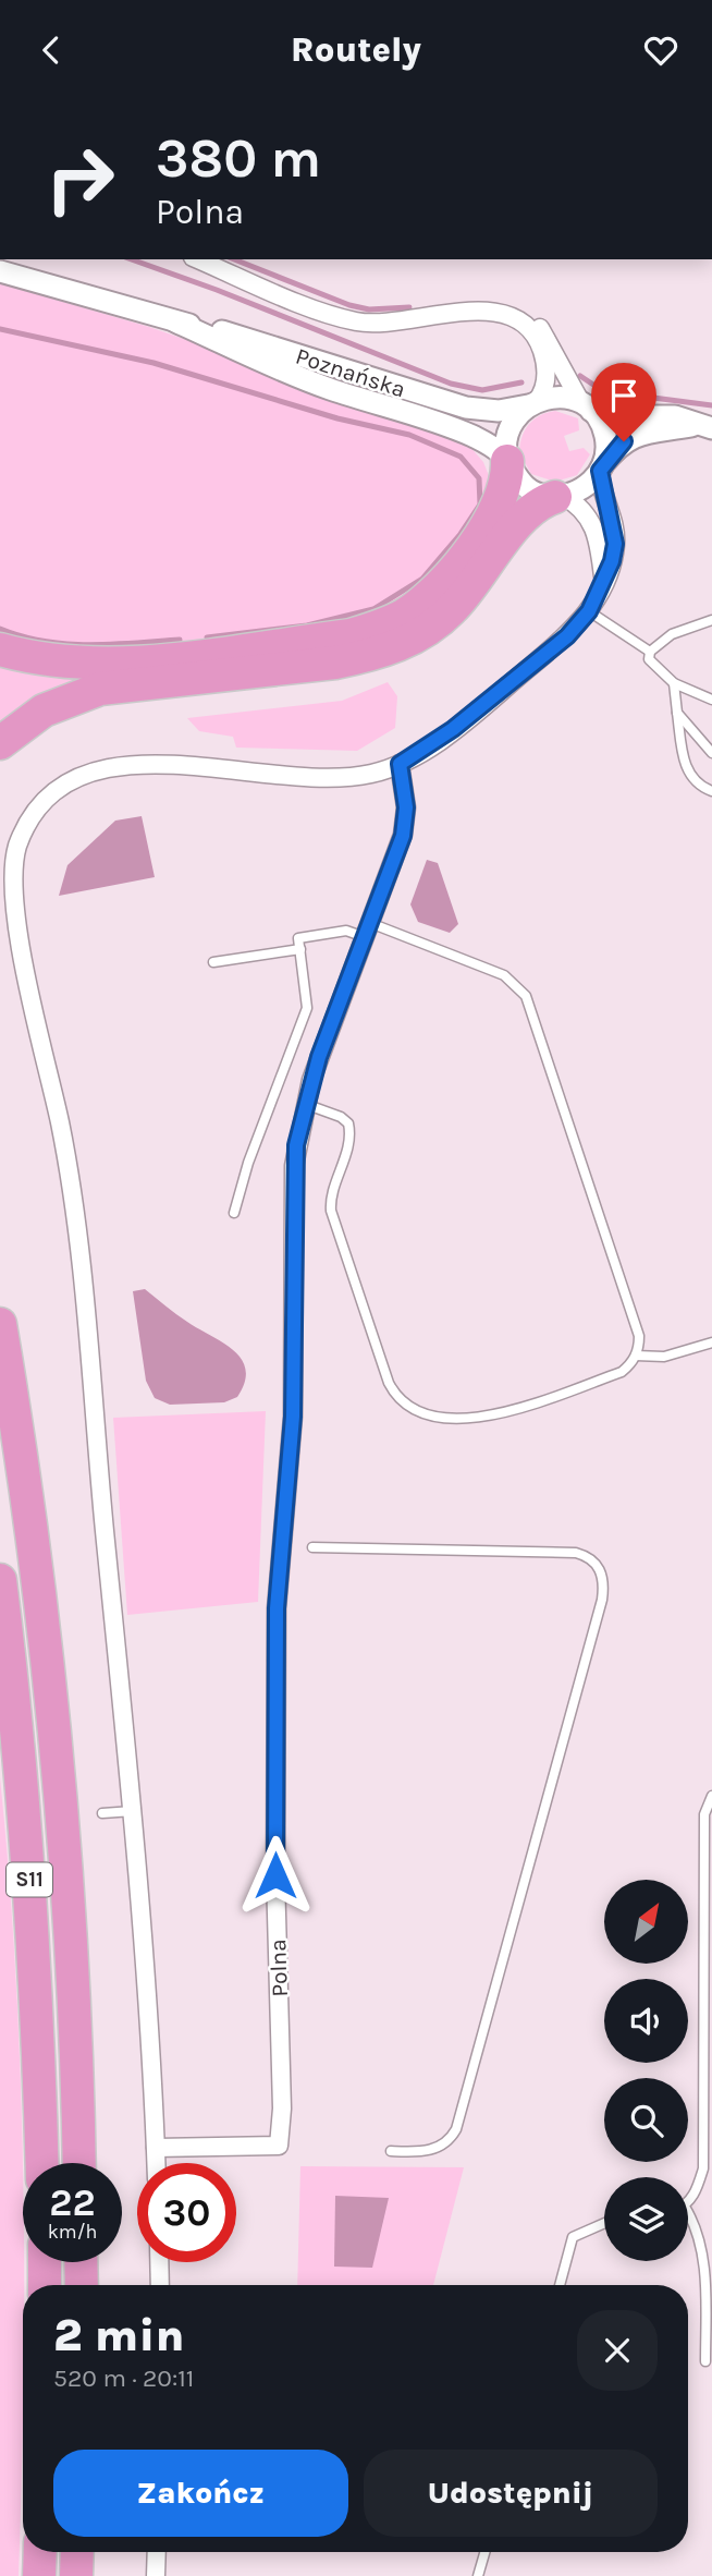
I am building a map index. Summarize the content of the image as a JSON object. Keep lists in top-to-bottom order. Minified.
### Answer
{"streets":{"highway":["S11"],"street":["Poznańska","Polna"]},"north":"top right","page":{"header":"Routely","turn":["380 m","Polna"],"speed":"22 km/h","limit":"30","heading":["2 min","520 m · 20:11"],"buttons":["Zakończ","Udostępnij"]}}
